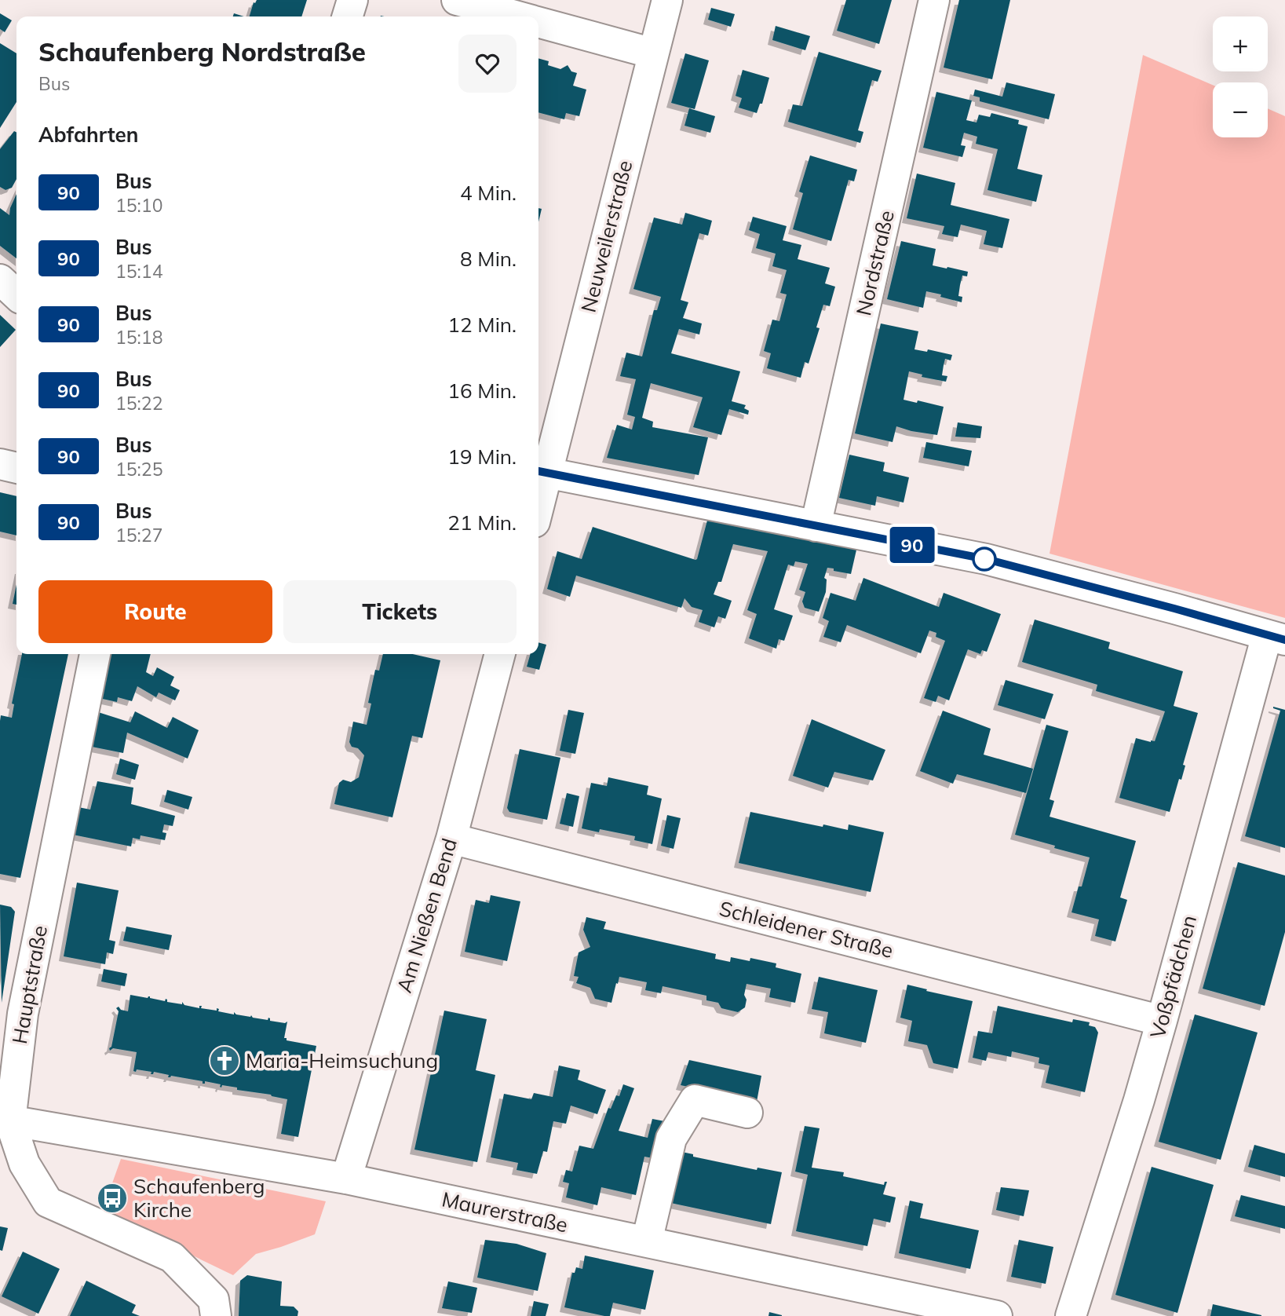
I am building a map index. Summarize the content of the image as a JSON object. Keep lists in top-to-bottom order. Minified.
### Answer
{"streets":{"street":["Neuweilerstraße","Nordstraße","Am Nießen Bend","Schleidener Straße","Voßpfädchen","Hauptstraße","Maurerstraße"]},"crossings":[["Am Nießen Bend","Schleidener Straße"],["Am Nießen Bend","Maurerstraße"],["Schleidener Straße","Voßpfädchen"],["Hauptstraße","Maurerstraße"]],"places":{"church":["Maria-Heimsuchung"],"bus stop":["Schaufenberg Kirche"]},"lines":["bus line 90"],"page":{"on_map":"90","map_buttons":["+","−"],"heading":[["Schaufenberg Nordstraße","Bus"],"Abfahrten"],"list":[{"mark":"90","name":"Bus","note":"15:10","value":"4 Min."},{"mark":"90","name":"Bus","note":"15:14","value":"8 Min."},{"mark":"90","name":"Bus","note":"15:18","value":"12 Min."},{"mark":"90","name":"Bus","note":"15:22","value":"16 Min."},{"mark":"90","name":"Bus","note":"15:25","value":"19 Min."},{"mark":"90","name":"Bus","note":"15:27","value":"21 Min."}],"buttons":["Route","Tickets"]}}
